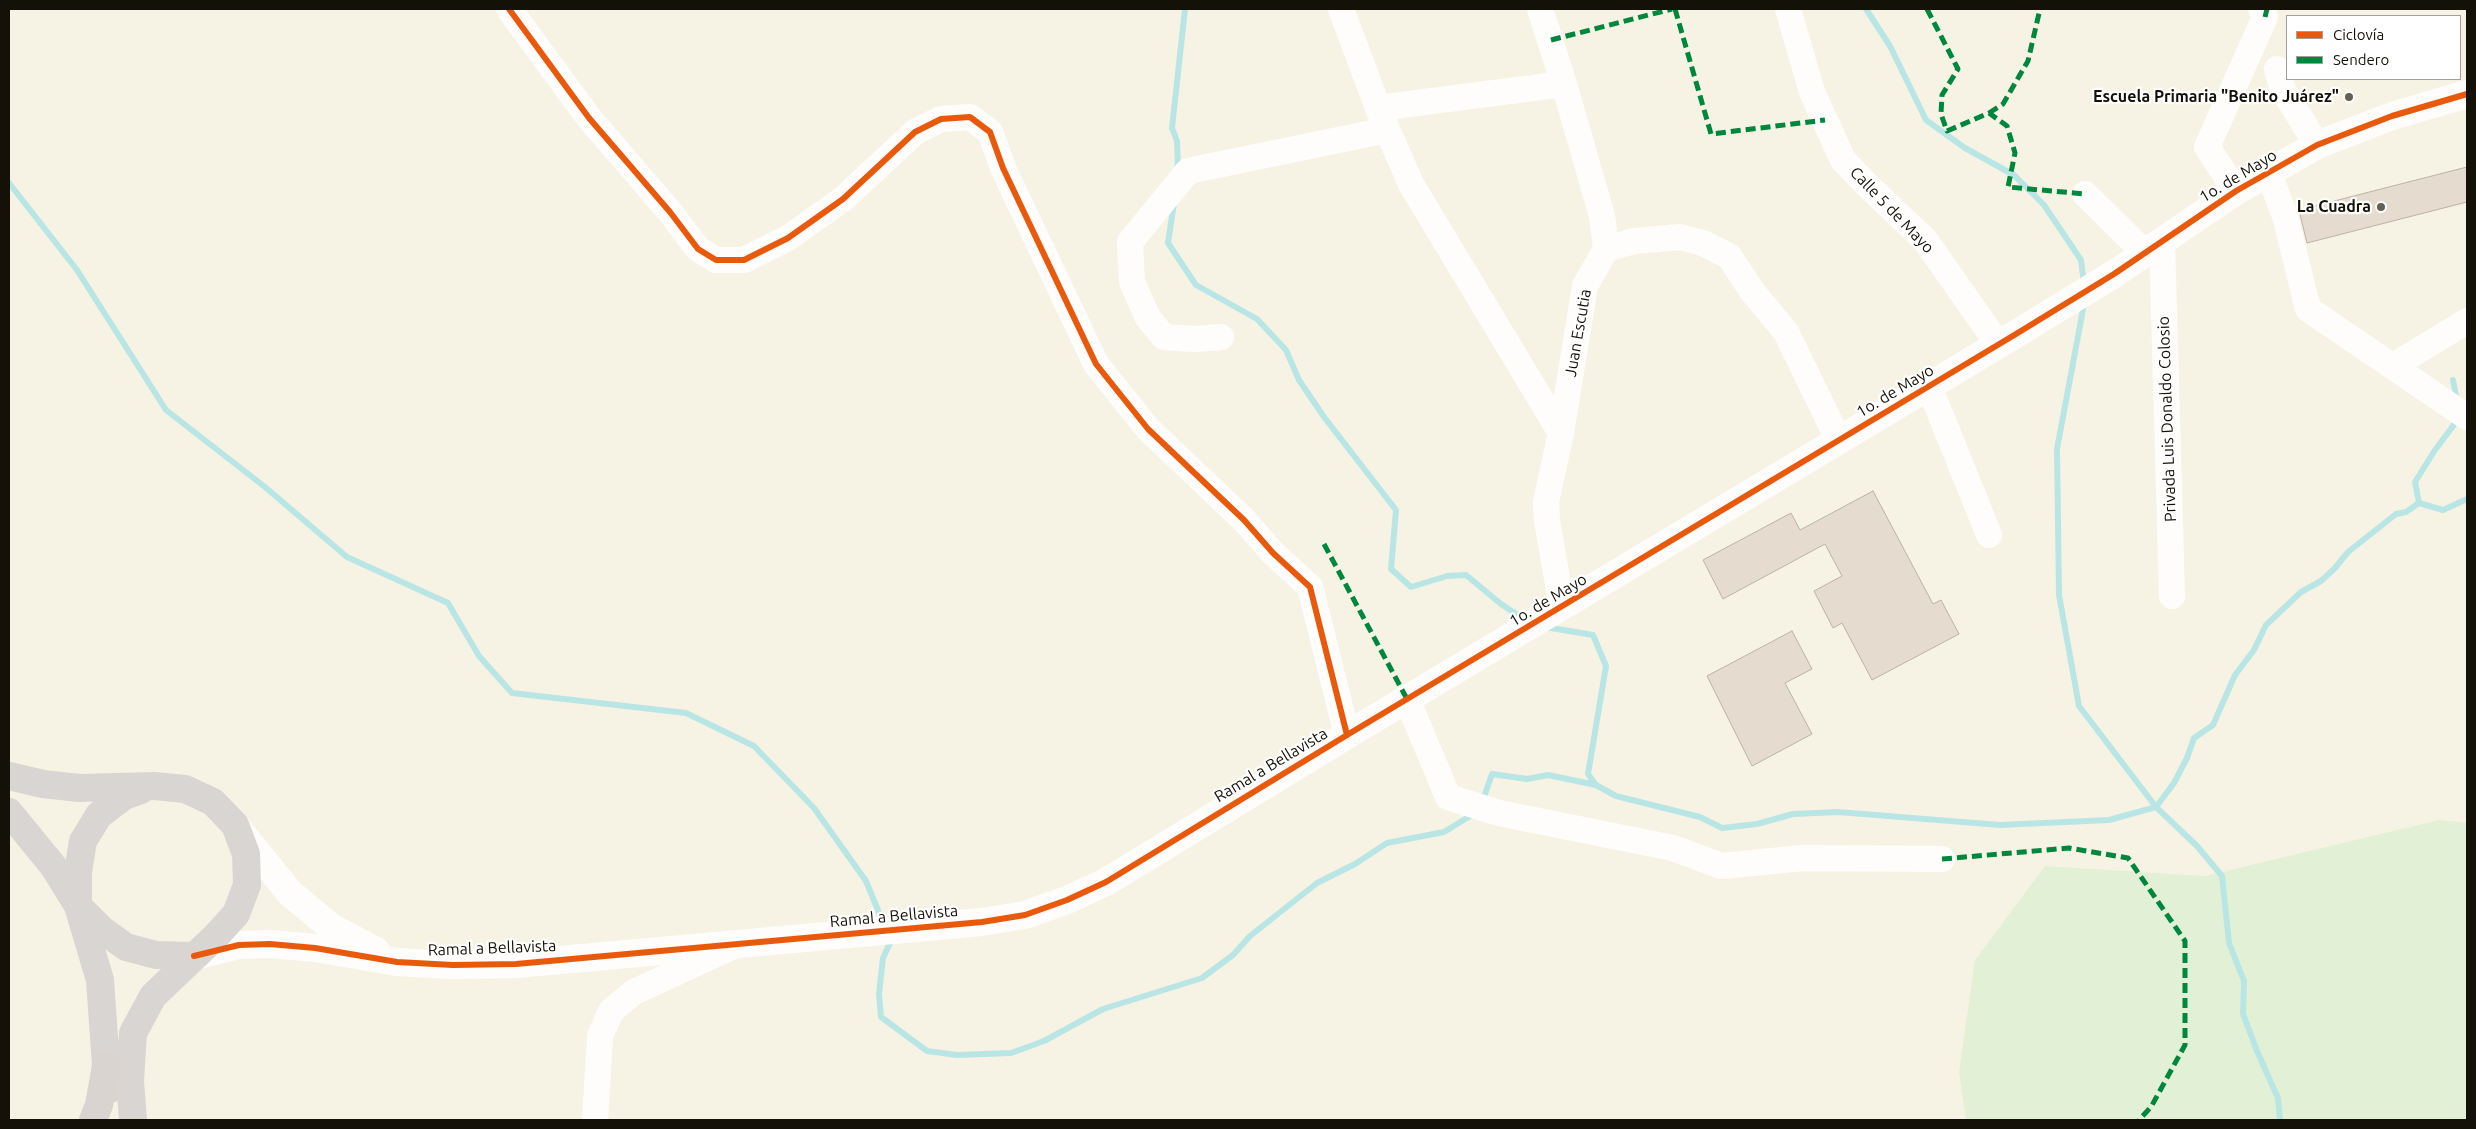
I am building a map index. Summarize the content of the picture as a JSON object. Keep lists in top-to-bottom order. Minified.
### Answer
{"streets":{"street":["1o. de Mayo","Calle 5 de Mayo","Juan Escutia","Privada Luis Donaldo Colosio","Ramal a Bellavista"]},"crossings":[["1o. de Mayo","Calle 5 de Mayo"],["1o. de Mayo","Juan Escutia"],["1o. de Mayo","Privada Luis Donaldo Colosio"],["1o. de Mayo","Ramal a Bellavista"]],"places":["Escuela Primaria \"Benito Juárez\"","La Cuadra"],"legend":["Ciclovía","Sendero"]}
